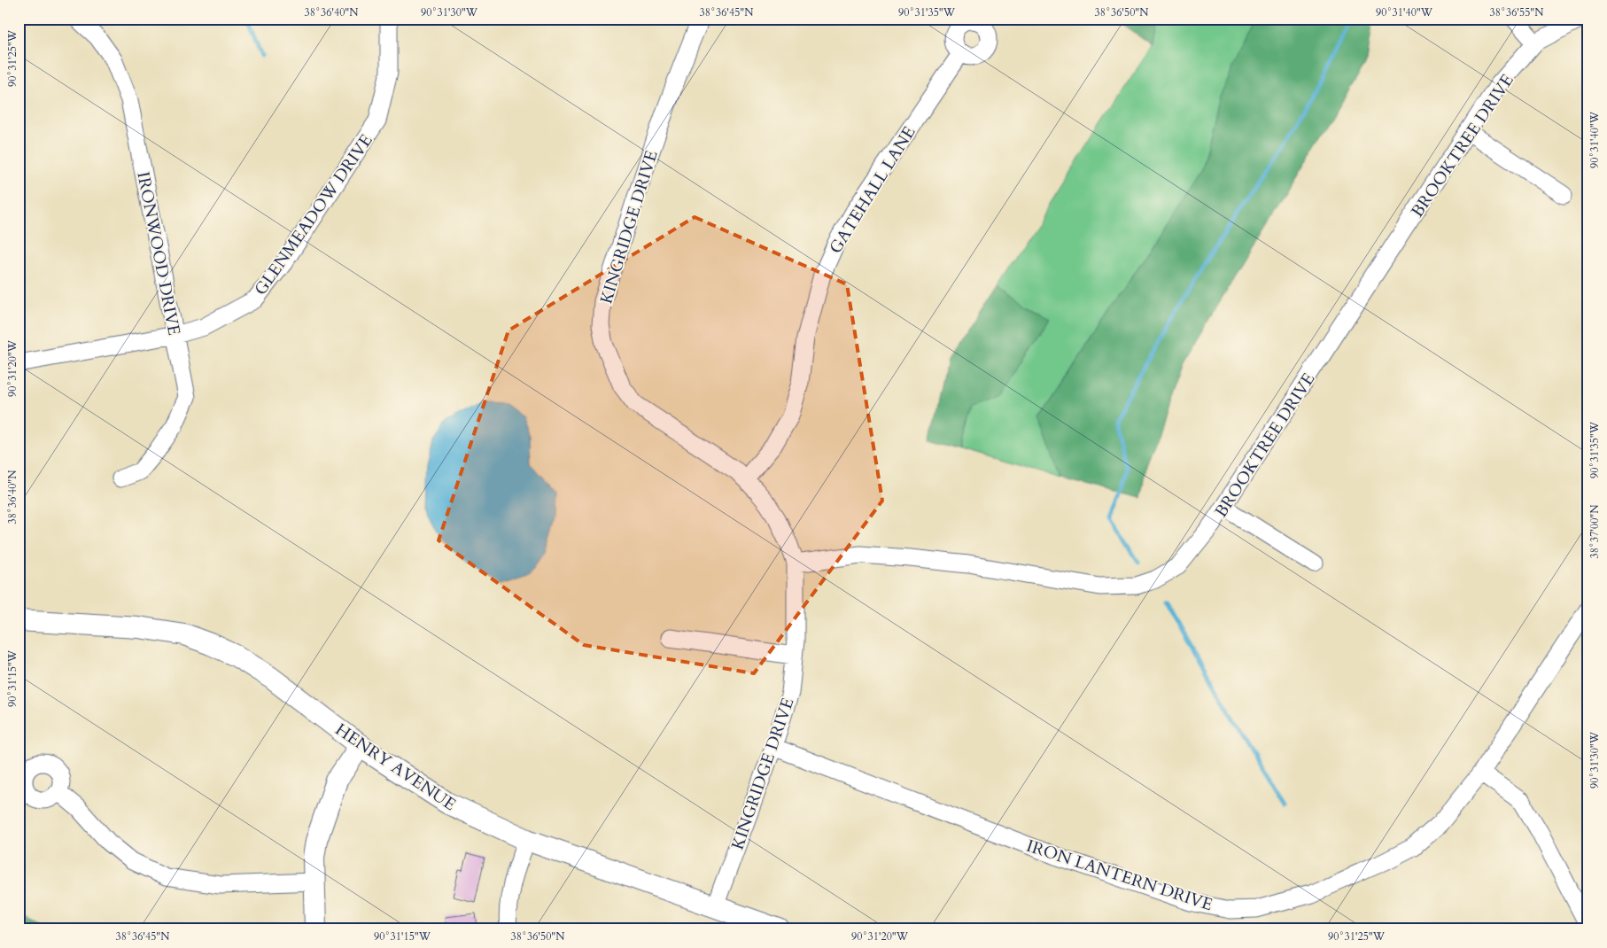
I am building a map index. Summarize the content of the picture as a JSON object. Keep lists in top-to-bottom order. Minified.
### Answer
{"streets":{"street":["BROOKTREE DRIVE","GATEHALL LANE","GLENMEADOW DRIVE","KINGRIDGE DRIVE","IRONWOOD DRIVE","HENRY AVENUE","IRON LANTERN DRIVE"]},"crossings":[["BROOKTREE DRIVE","KINGRIDGE DRIVE"],["GATEHALL LANE","KINGRIDGE DRIVE"],["GLENMEADOW DRIVE","IRONWOOD DRIVE"],["KINGRIDGE DRIVE","HENRY AVENUE"],["KINGRIDGE DRIVE","IRON LANTERN DRIVE"]],"coordinates":["38°36'40\"N","90°31'30\"W","38°36'45\"N","90°31'35\"W","38°36'50\"N","90°31'40\"W","38°36'55\"N","90°31'25\"W","90°31'20\"W","38°37'00\"N","90°31'15\"W"]}
